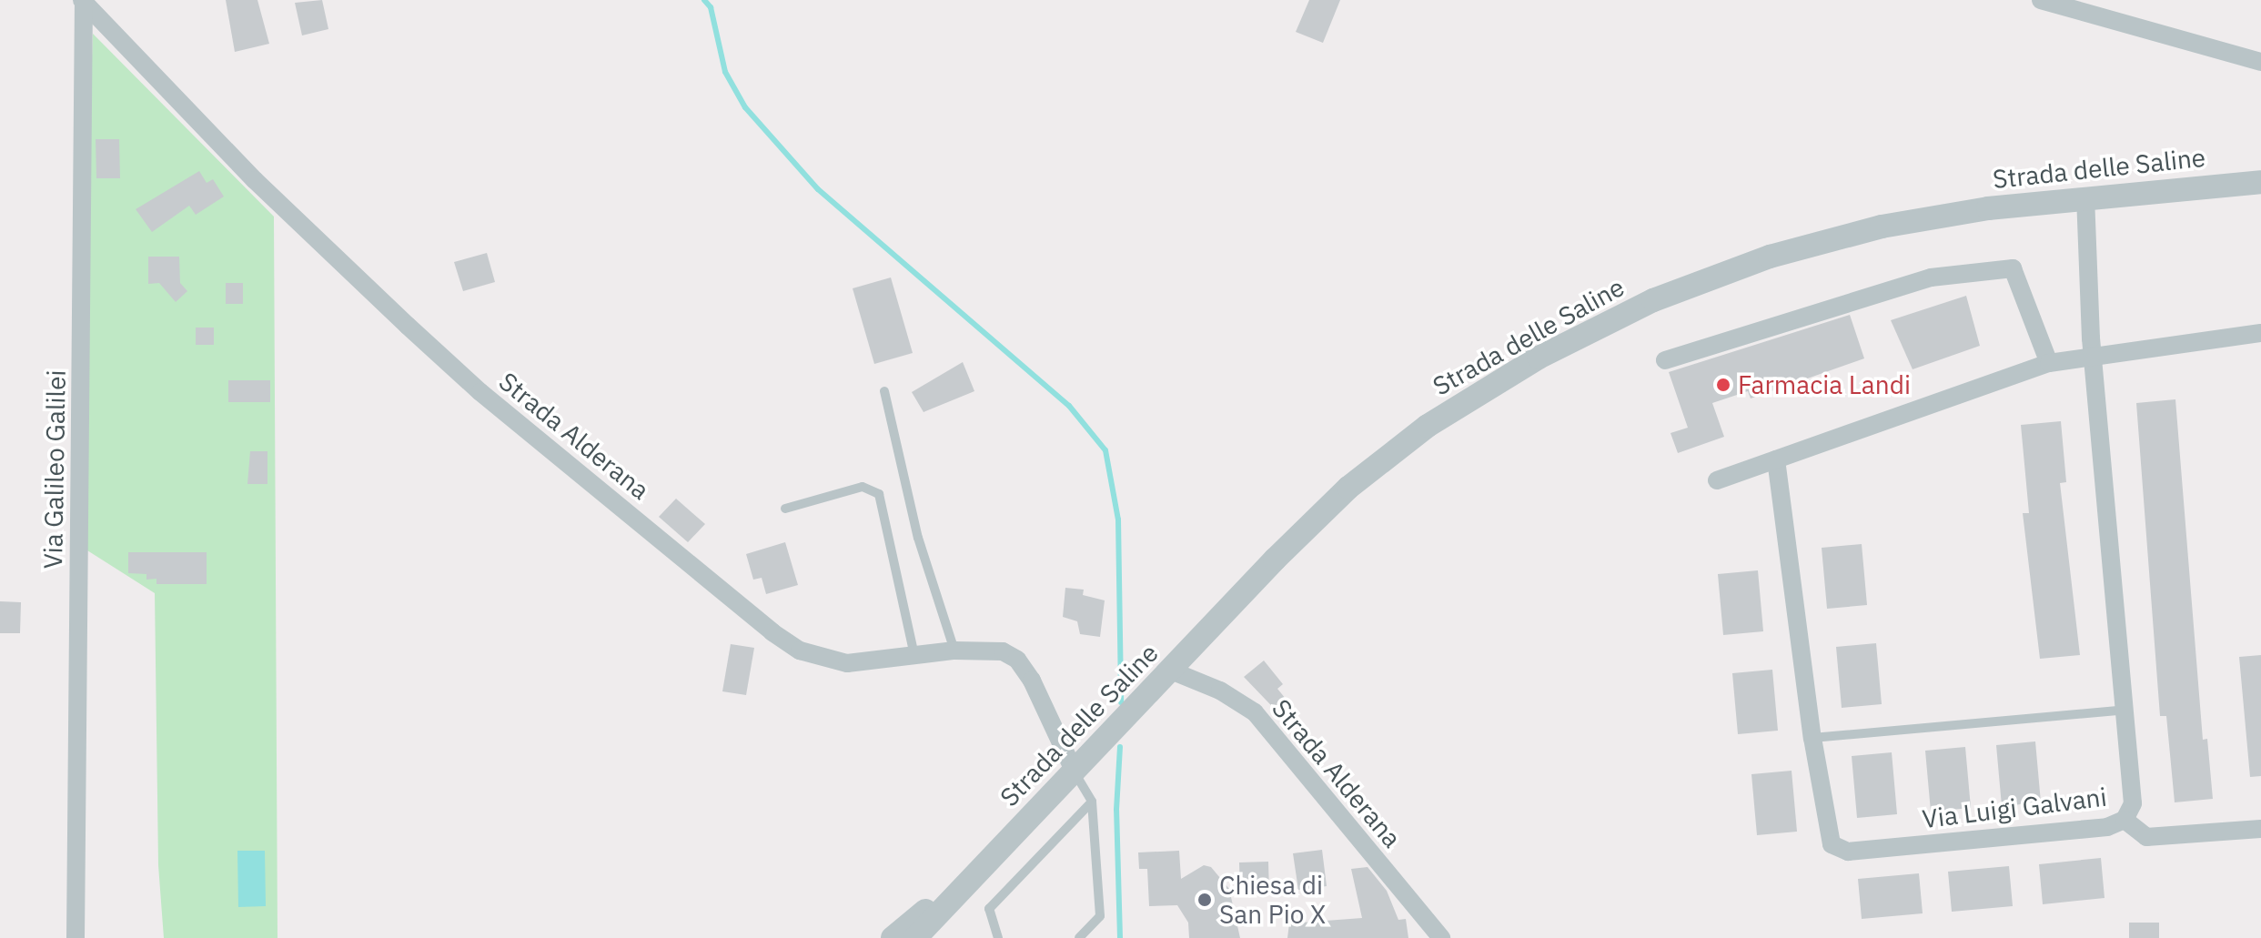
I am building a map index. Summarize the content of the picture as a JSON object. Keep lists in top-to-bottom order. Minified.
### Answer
{"streets":{"street":["Strada delle Saline","Strada Alderana","Via Galileo Galilei","Via Luigi Galvani"]},"crossings":[["Strada delle Saline","Strada Alderana"],["Strada delle Saline","Via Luigi Galvani"],["Strada Alderana","Via Galileo Galilei"]],"places":["Farmacia Landi","Chiesa di San Pio X"]}
